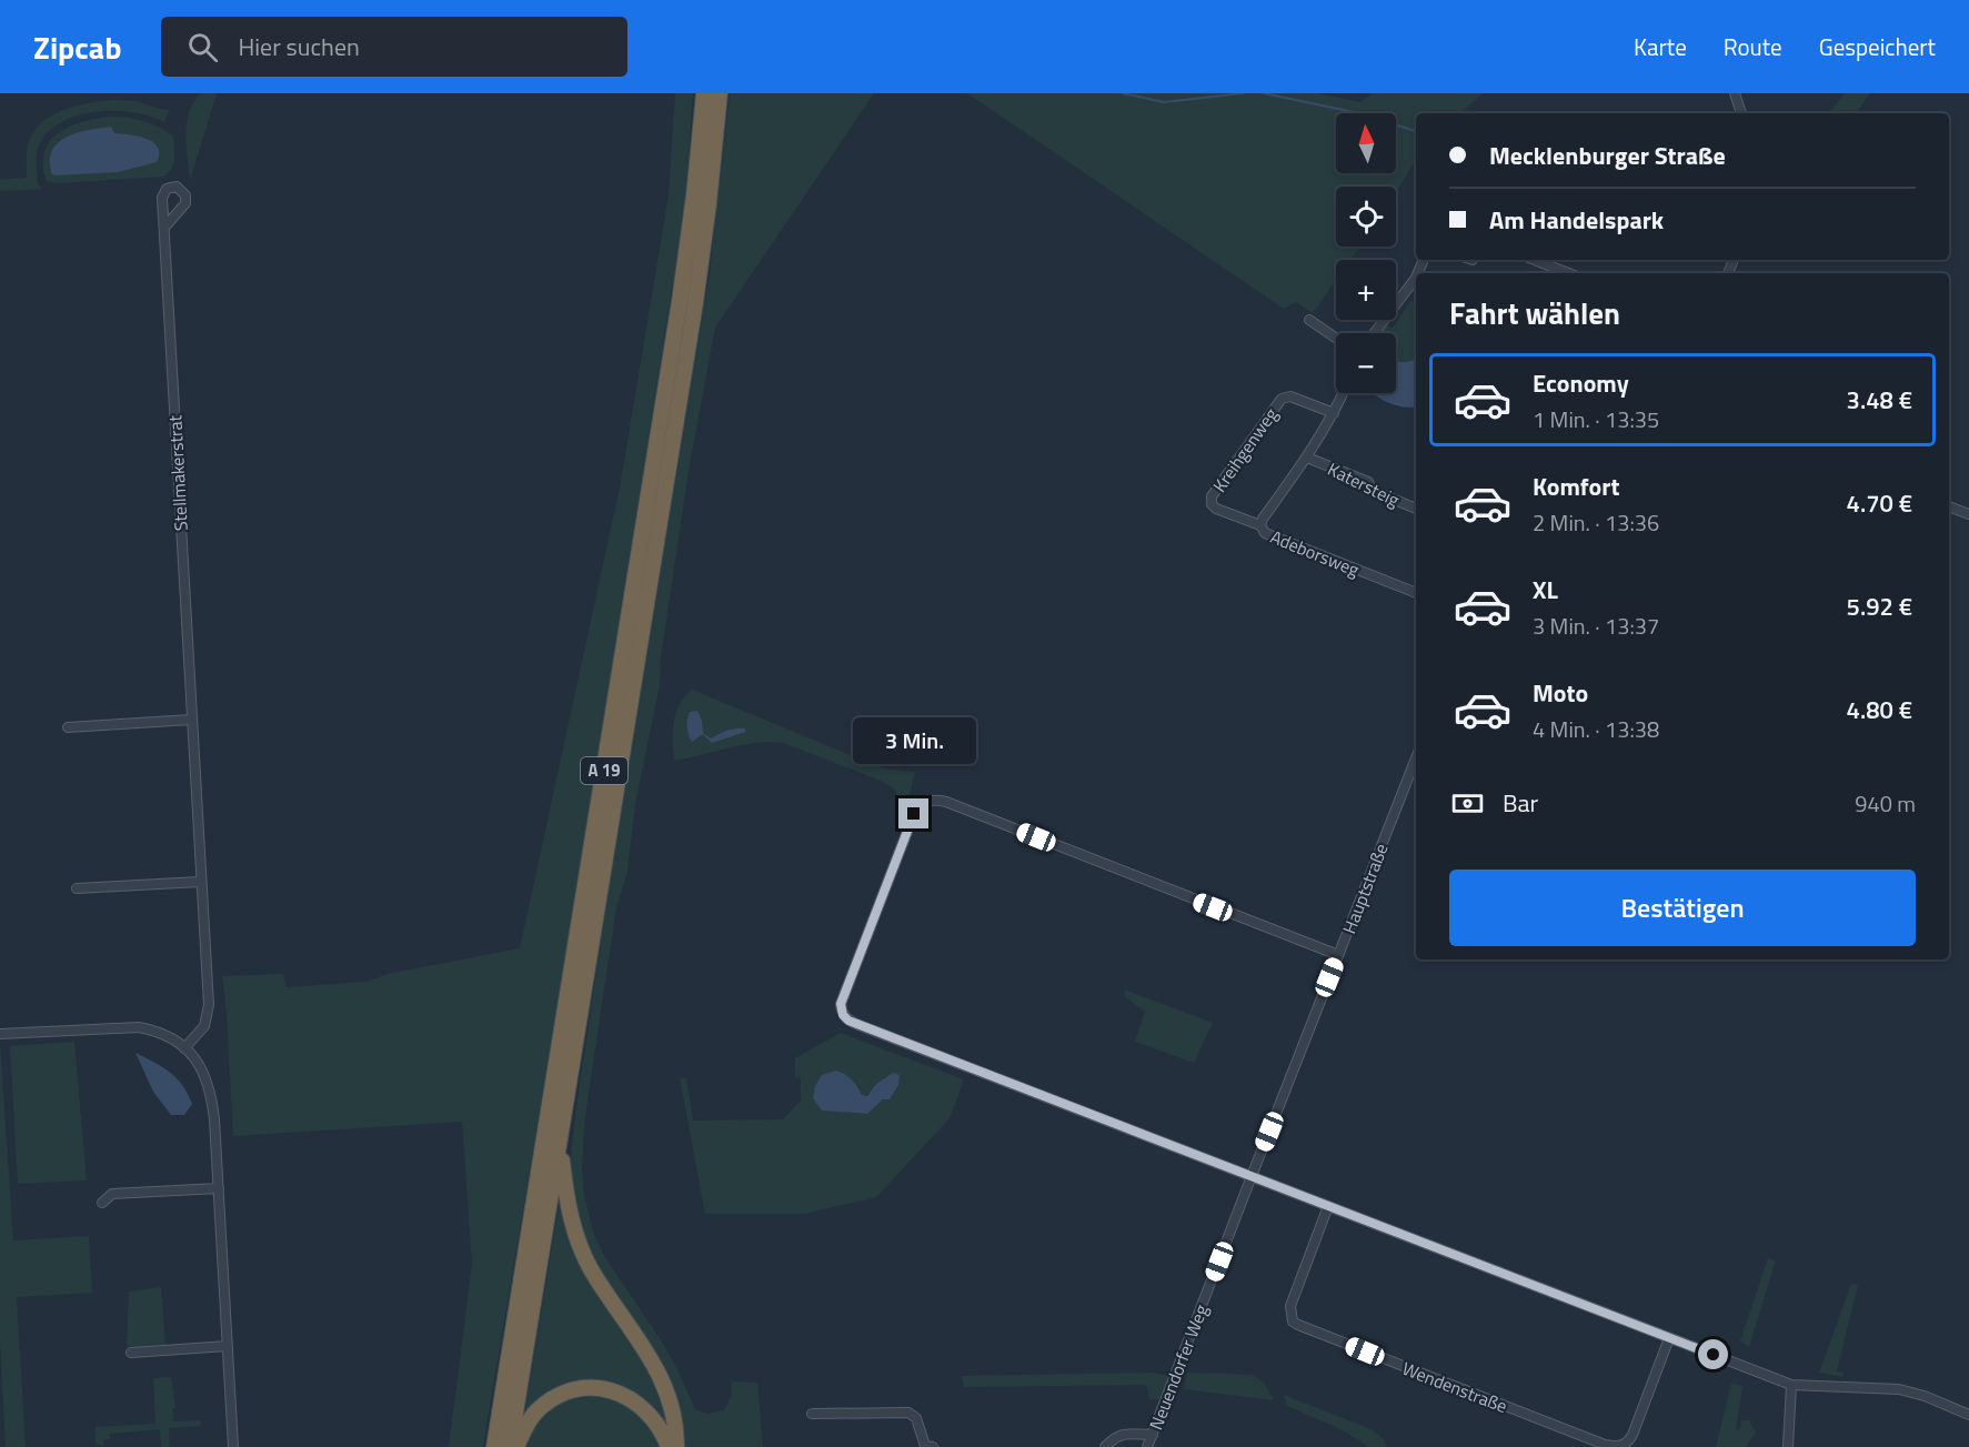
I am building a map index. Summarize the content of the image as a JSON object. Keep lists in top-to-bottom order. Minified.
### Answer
{"streets":{"highway":["A 19"],"street":["Kreihgenweg","Stellmakerstrat","Katersteig","Adeborsweg","Hauptstraße","Neuendorfer Weg","Wendenstraße"]},"crossings":[["Kreihgenweg","Adeborsweg"],["Katersteig","Adeborsweg"],["Hauptstraße","Neuendorfer Weg"]],"north":"top","page":{"header":"Zipcab","search":"Hier suchen","nav":["Karte","Route","Gespeichert"],"map_buttons":["+","−"],"banner":["Mecklenburger Straße","Am Handelspark"],"heading":"Fahrt wählen","list":[{"name":"Economy","note":"1 Min. · 13:35","value":"3.48 €"},{"name":"Komfort","note":"2 Min. · 13:36","value":"4.70 €"},{"name":"XL","note":"3 Min. · 13:37","value":"5.92 €"},{"name":"Moto","note":"4 Min. · 13:38","value":"4.80 €"}],"bubble":"3 Min.","pay":["Bar","940 m"],"buttons":"Bestätigen"}}
